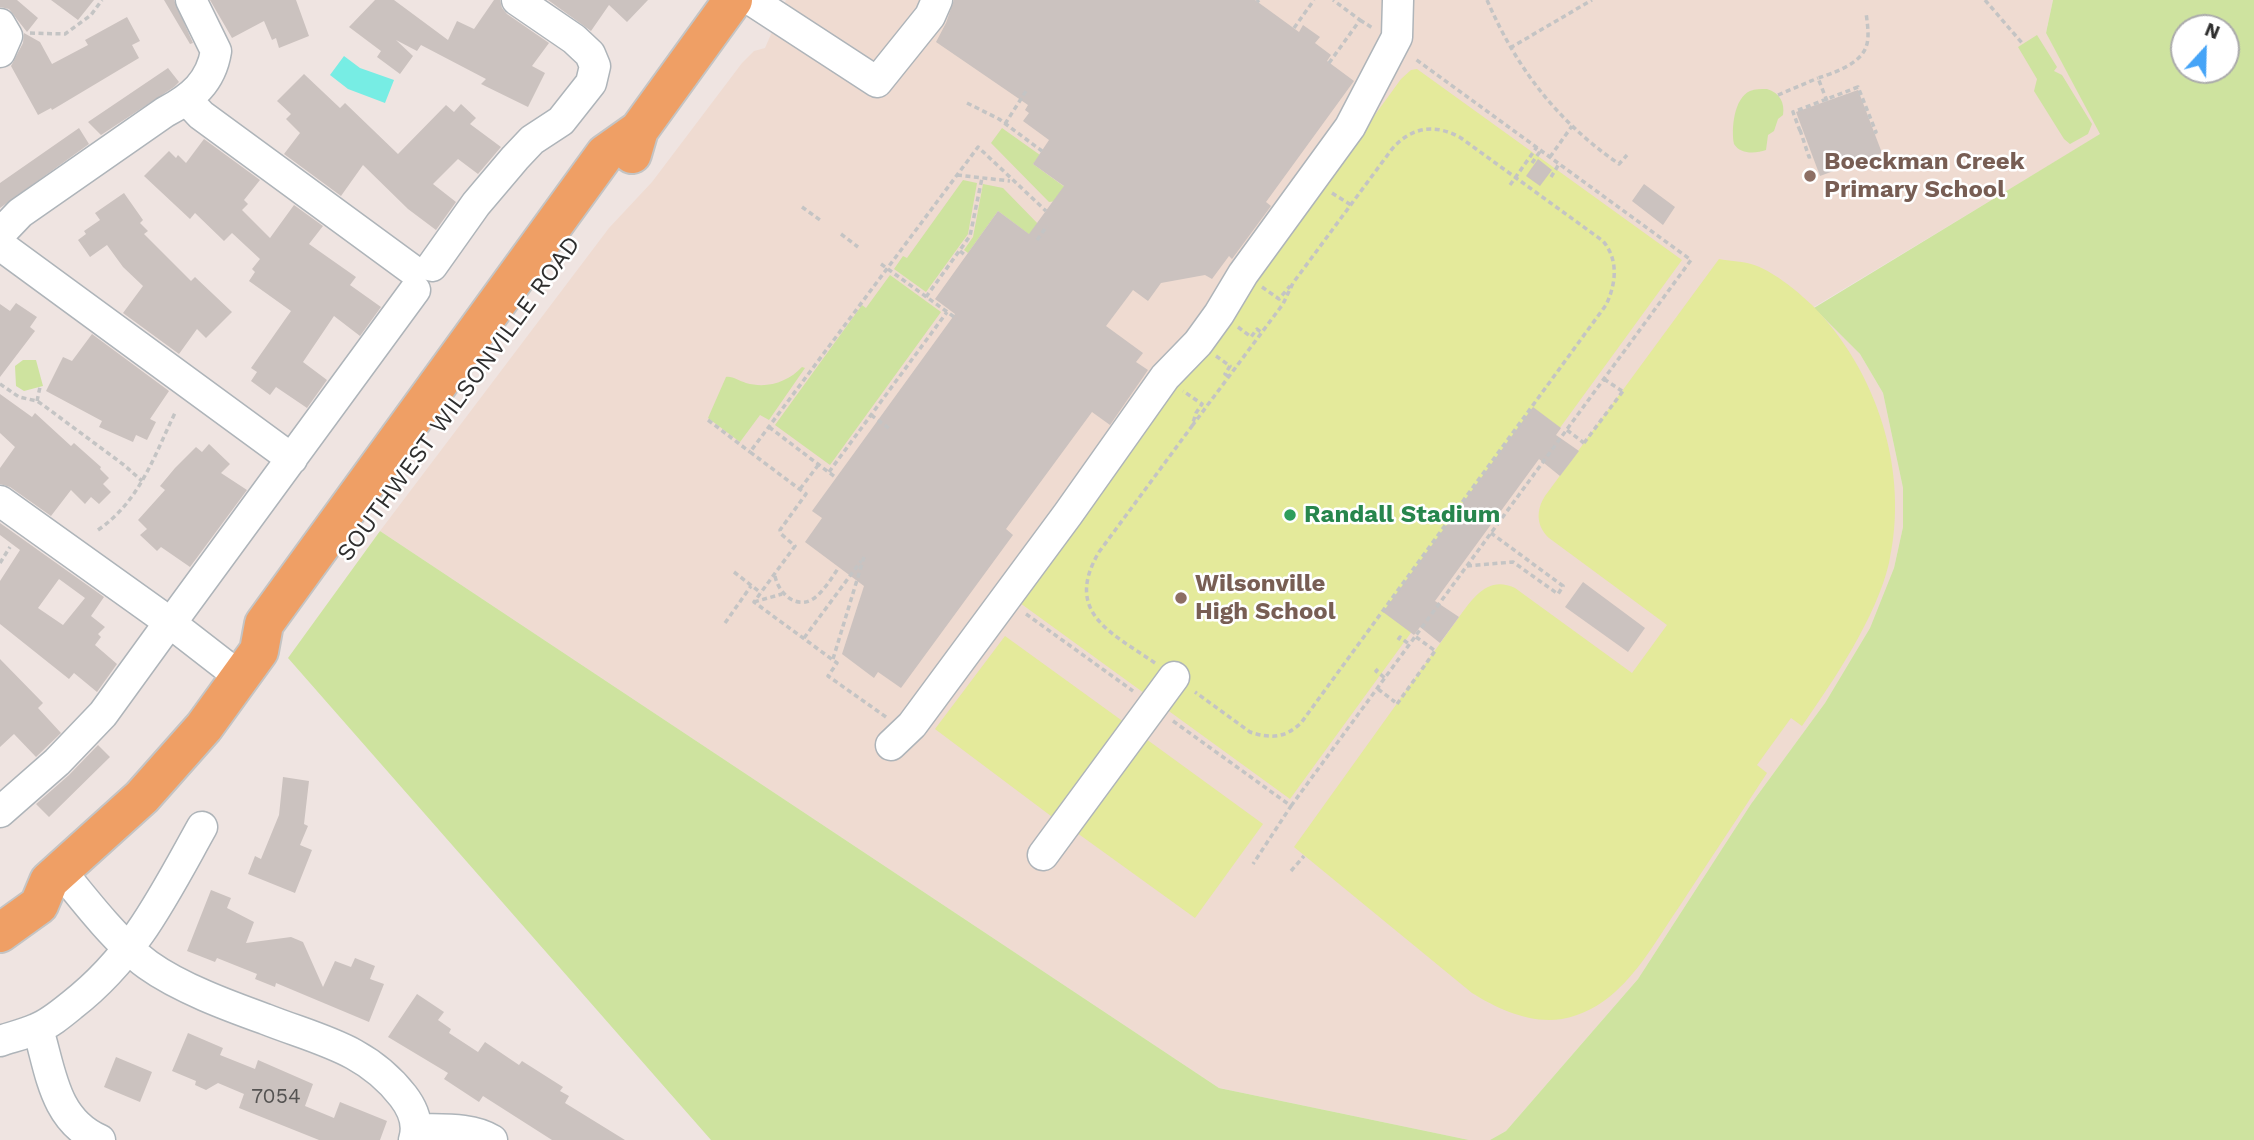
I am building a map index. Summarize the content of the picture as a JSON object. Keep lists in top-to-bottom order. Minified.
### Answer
{"streets":{"main road":["SOUTHWEST WILSONVILLE ROAD"]},"places":["Boeckman Creek Primary School","Randall Stadium","Wilsonville High School"],"house_numbers":["7054"],"north":"top"}
